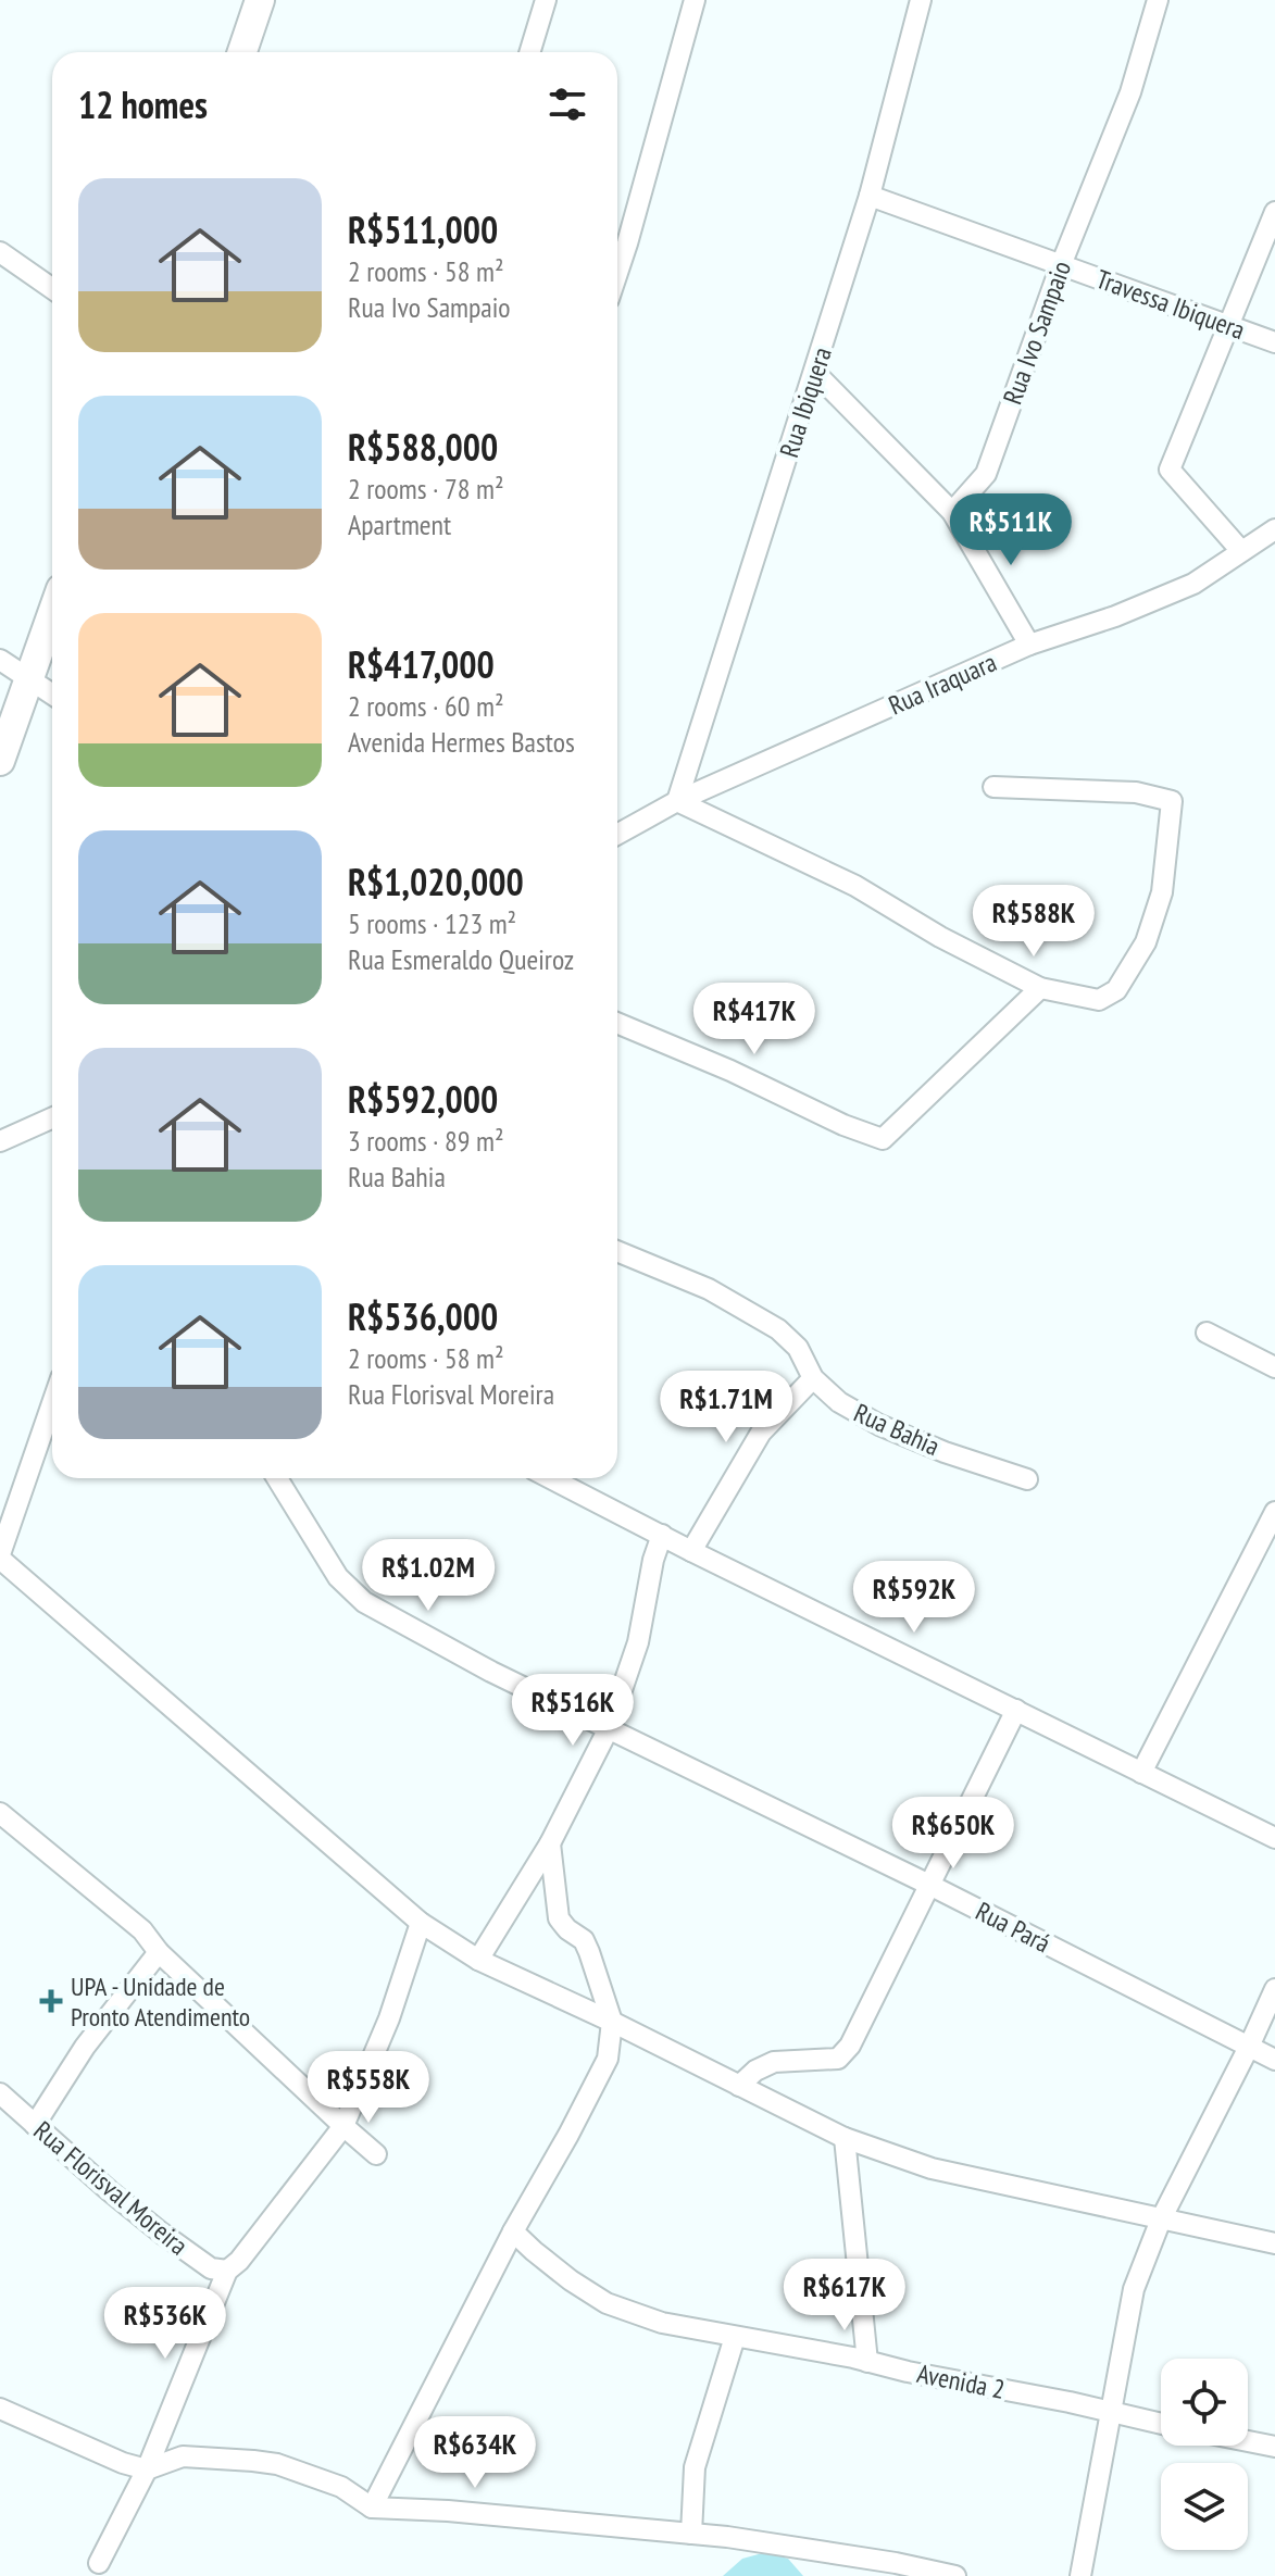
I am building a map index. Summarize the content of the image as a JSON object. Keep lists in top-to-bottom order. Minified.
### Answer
{"streets":{"street":["Travessa Ibiquera","Rua Ivo Sampaio","Rua Ibiquera","Rua Iraquara","Rua Bahia","Rua Pará","Rua Florisval Moreira","Avenida 2"]},"crossings":[["Travessa Ibiquera","Rua Ivo Sampaio"],["Travessa Ibiquera","Rua Ibiquera"],["Rua Ibiquera","Rua Iraquara"]],"places":{"health":["UPA - Unidade de Pronto Atendimento"]},"page":{"heading":"12 homes","list":[{"name":"R$511,000","note":"2 rooms · 58 m² · Rua Ivo Sampaio"},{"name":"R$588,000","note":"2 rooms · 78 m² · Apartment"},{"name":"R$417,000","note":"2 rooms · 60 m² · Avenida Hermes Bastos"},{"name":"R$1,020,000","note":"5 rooms · 123 m² · Rua Esmeraldo Queiroz"},{"name":"R$592,000","note":"3 rooms · 89 m² · Rua Bahia"},{"name":"R$536,000","note":"2 rooms · 58 m² · Rua Florisval Moreira"}],"price":["R$511K","R$588K","R$417K","R$1.71M","R$1.02M","R$592K","R$516K","R$650K","R$558K","R$617K","R$536K","R$634K"]}}
